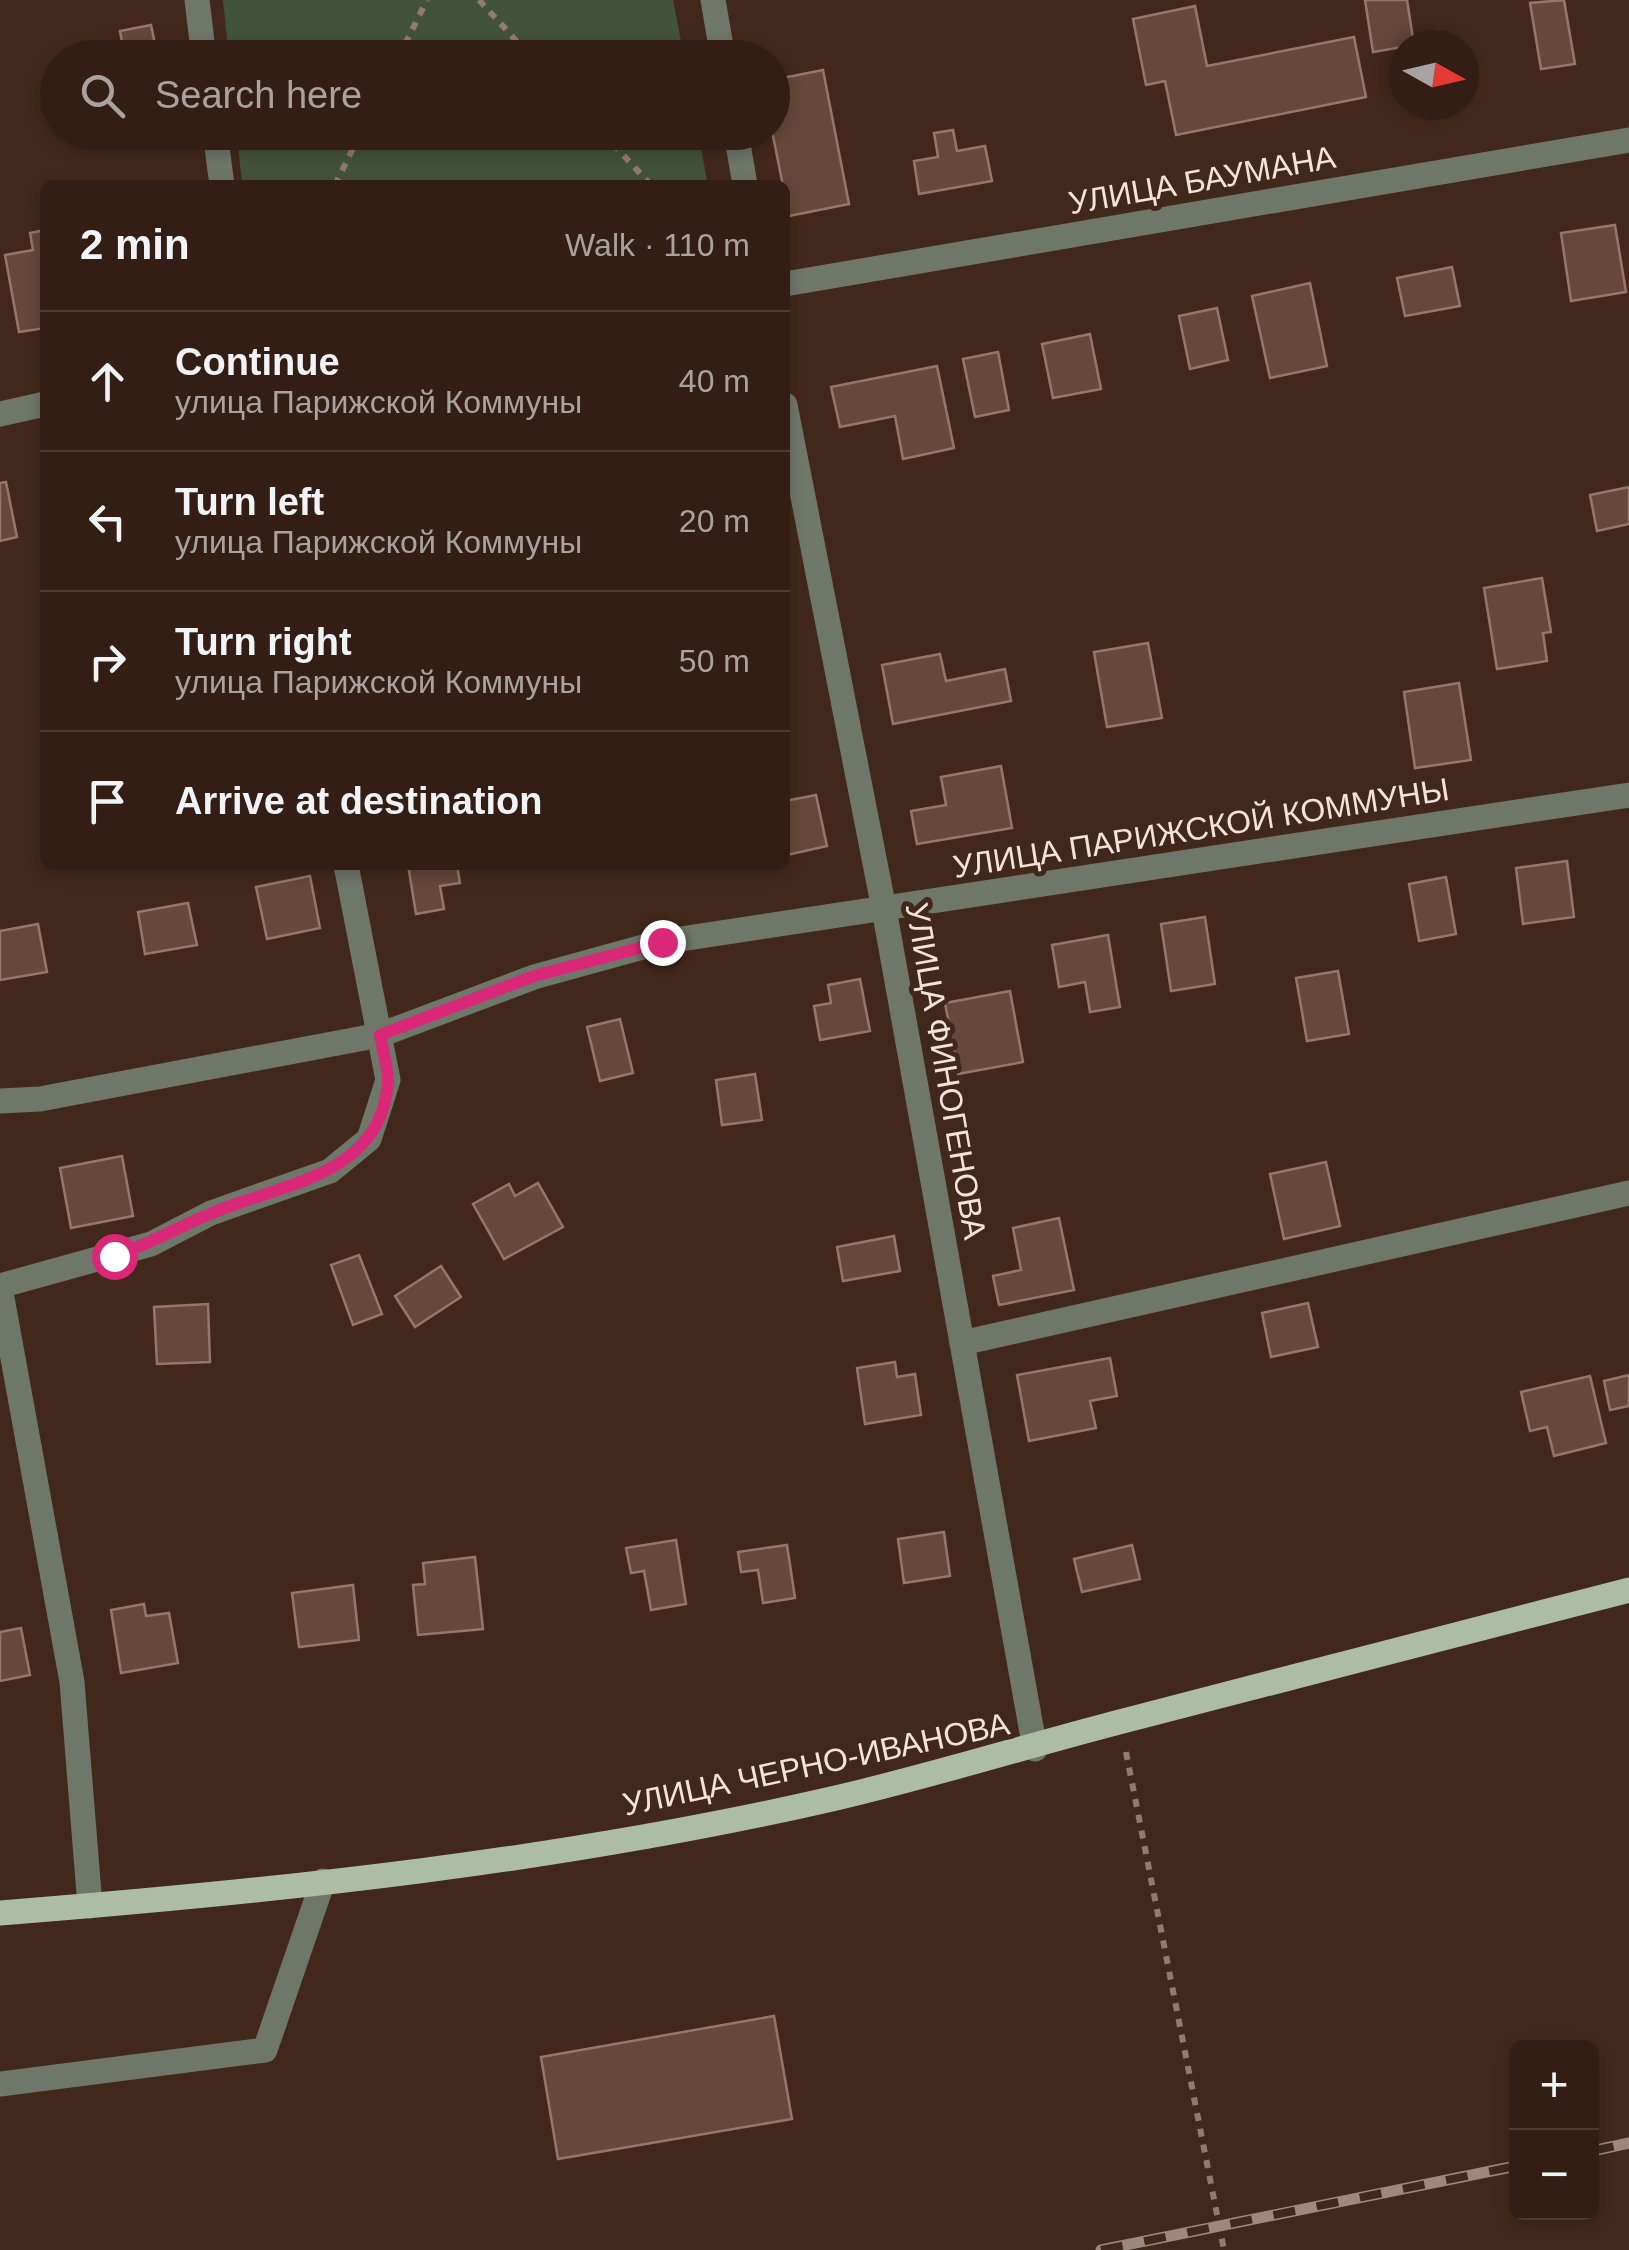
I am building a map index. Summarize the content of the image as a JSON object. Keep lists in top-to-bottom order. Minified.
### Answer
{"streets":{"main road":["УЛИЦА ЧЕРНО-ИВАНОВА"],"street":["УЛИЦА БАУМАНА","УЛИЦА ПАРИЖСКОЙ КОММУНЫ","УЛИЦА ФИНОГЕНОВА"]},"crossings":[["УЛИЦА ПАРИЖСКОЙ КОММУНЫ","УЛИЦА ФИНОГЕНОВА"],["УЛИЦА ФИНОГЕНОВА","УЛИЦА ЧЕРНО-ИВАНОВА"]],"north":"right","page":{"search":"Search here","heading":["2 min","Walk · 110 m"],"list":[["Continue","улица Парижской Коммуны","40 m"],["Turn left","улица Парижской Коммуны","20 m"],["Turn right","улица Парижской Коммуны","50 m"],"Arrive at destination"],"map_buttons":["+","−"]}}
